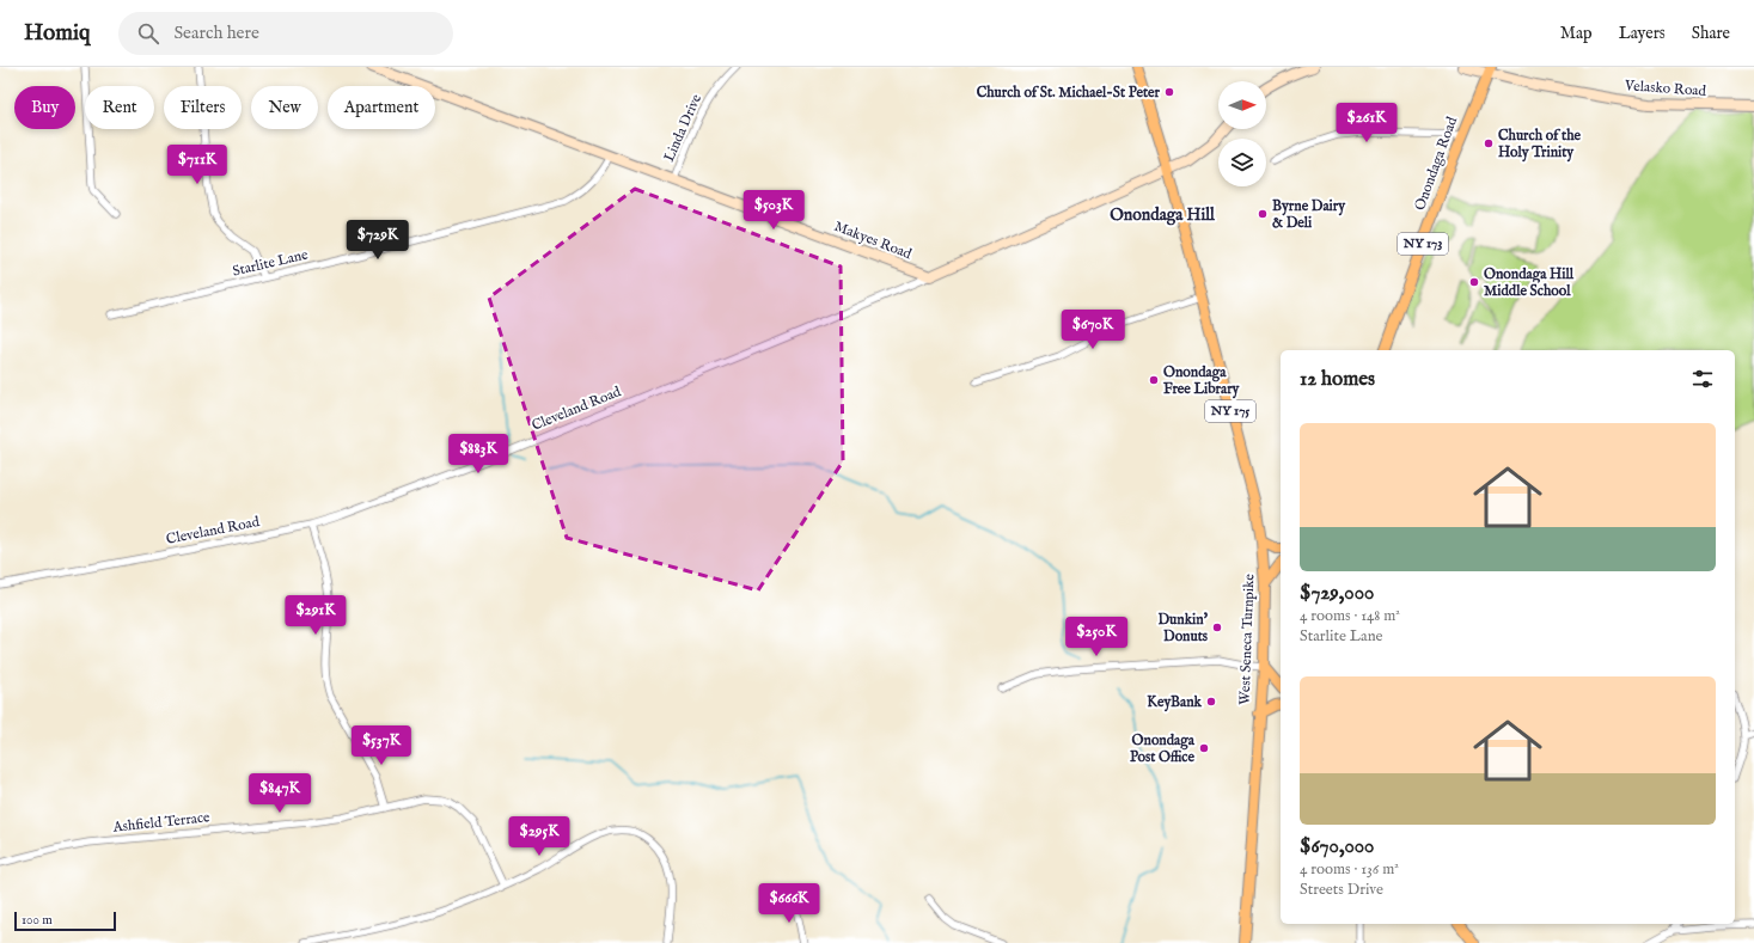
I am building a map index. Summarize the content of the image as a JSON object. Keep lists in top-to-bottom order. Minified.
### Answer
{"streets":{"main road":["Onondaga Road","NY 173","NY 175","West Seneca Turnpike"],"street":["Velasko Road","Linda Drive","Makyes Road","Starlite Lane","Cleveland Road","Ashfield Terrace"]},"crossings":[["Velasko Road","Onondaga Road"],["Linda Drive","Makyes Road"],["Makyes Road","Starlite Lane"],["Makyes Road","Cleveland Road"]],"districts":["Onondaga Hill"],"places":["Church of St. Michael-St Peter","Church of the Holy Trinity","Byrne Dairy & Deli","Onondaga Hill Middle School","Onondaga Free Library","Dunkin' Donuts","KeyBank","Onondaga Post Office"],"scale_bar":"100 m","north":"right","page":{"header":"Homiq","search":"Search here","nav":["Map","Layers","Share"],"chip":["Buy","Rent","Filters","New","Apartment"],"price":["$261K","$711K","$503K","$729K","$670K","$883K","$291K","$250K","$537K","$847K","$295K","$666K"],"heading":"12 homes","list":[{"name":"$729,000","note":"4 rooms · 148 m² · Starlite Lane"},{"name":"$670,000","note":"4 rooms · 136 m² · Streets Drive"}],"scale":"100 m"}}
